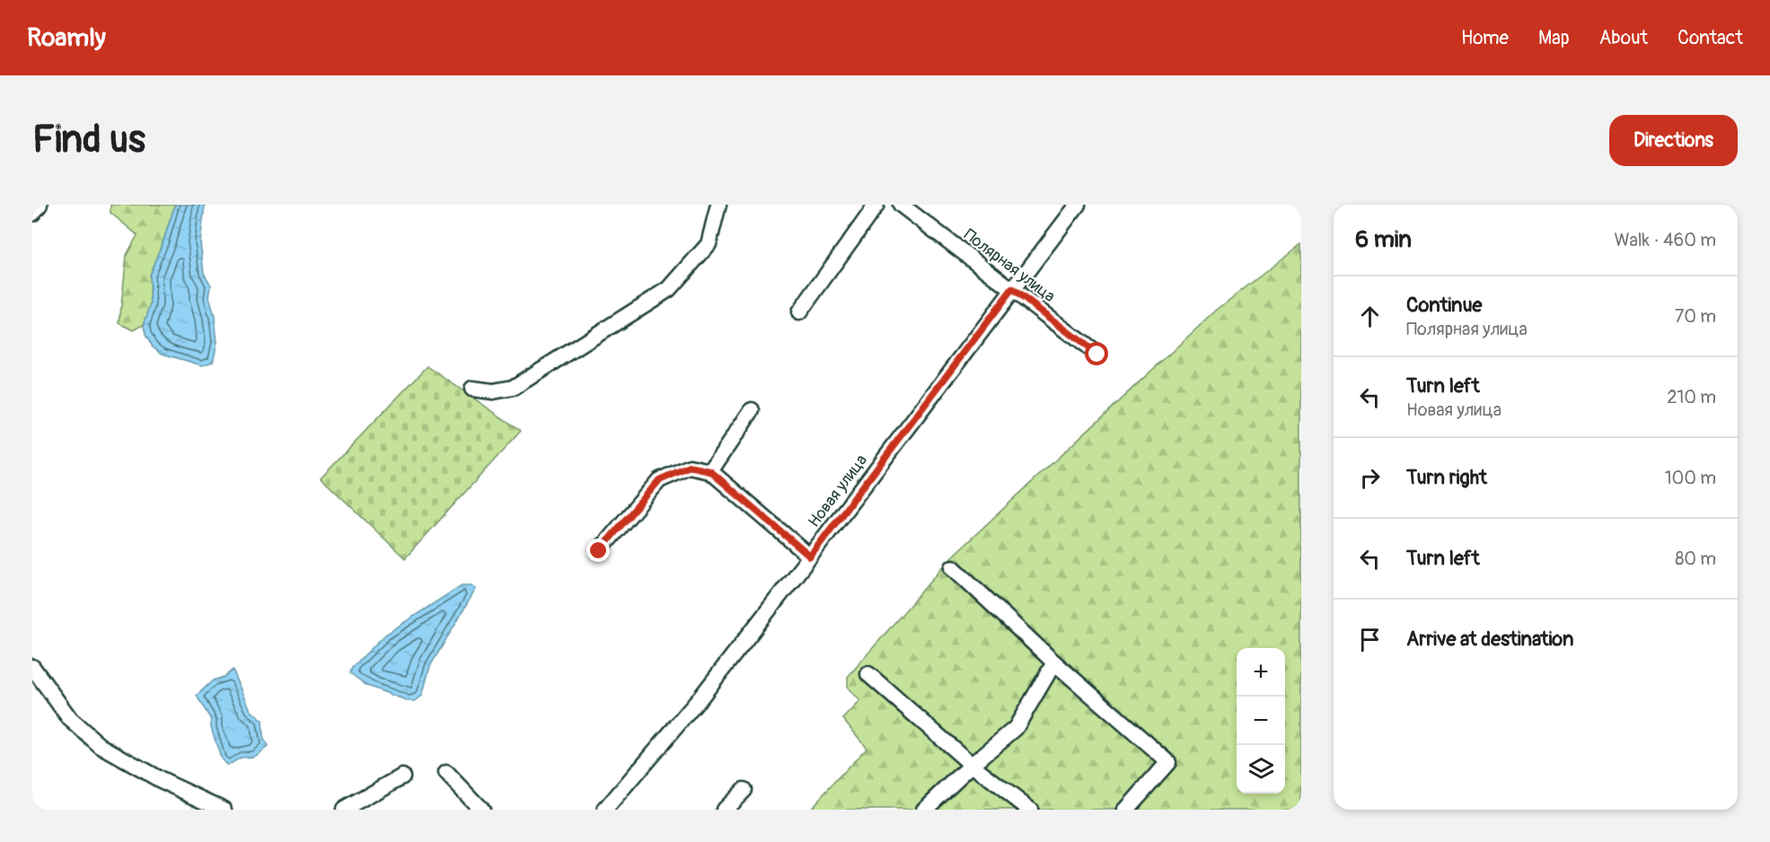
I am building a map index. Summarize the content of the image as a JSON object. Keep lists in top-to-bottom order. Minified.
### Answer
{"streets":{"street":["Полярная улица","Новая улица"]},"crossings":[["Полярная улица","Новая улица"]],"page":{"header":"Roamly","nav":["Home","Map","About","Contact"],"buttons":"Directions","title":"Find us","heading":["6 min","Walk · 460 m"],"list":[["Continue","Полярная улица","70 m"],["Turn left","Новая улица","210 m"],["Turn right","100 m"],["Turn left","80 m"],"Arrive at destination"],"map_buttons":["+","−"]}}
